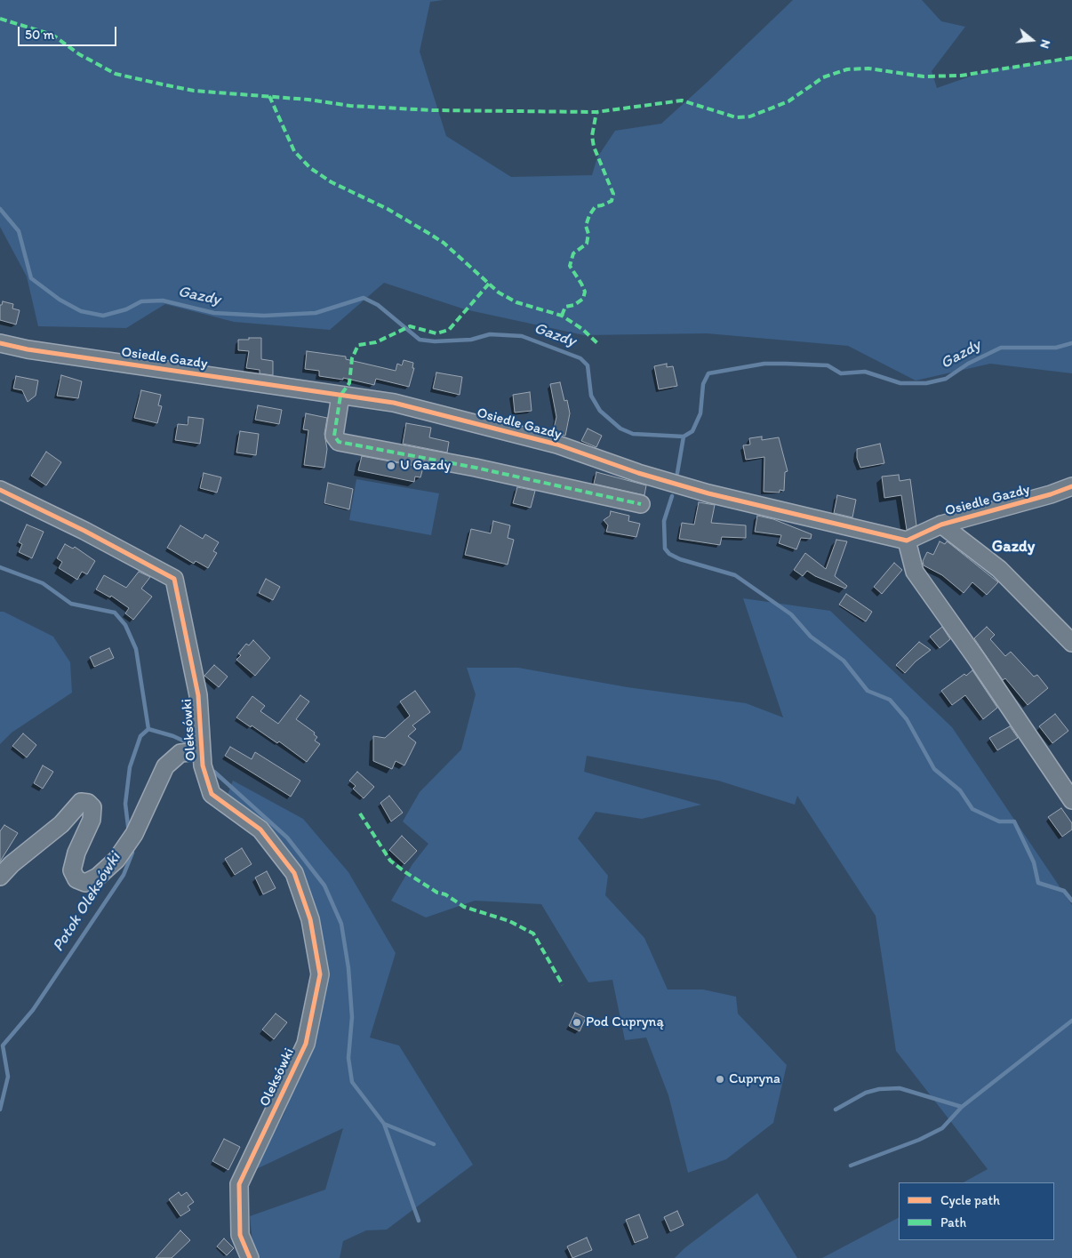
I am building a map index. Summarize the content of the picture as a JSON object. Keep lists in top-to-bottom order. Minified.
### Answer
{"streets":{"street":["Osiedle Gazdy","Oleksówki"]},"districts":["Gazdy"],"water":["Gazdy","Potok Oleksówki"],"places":["U Gazdy","Pod Cupryną","Cupryna"],"legend":["Cycle path","Path"],"scale_bar":"50 m","north":"right"}
